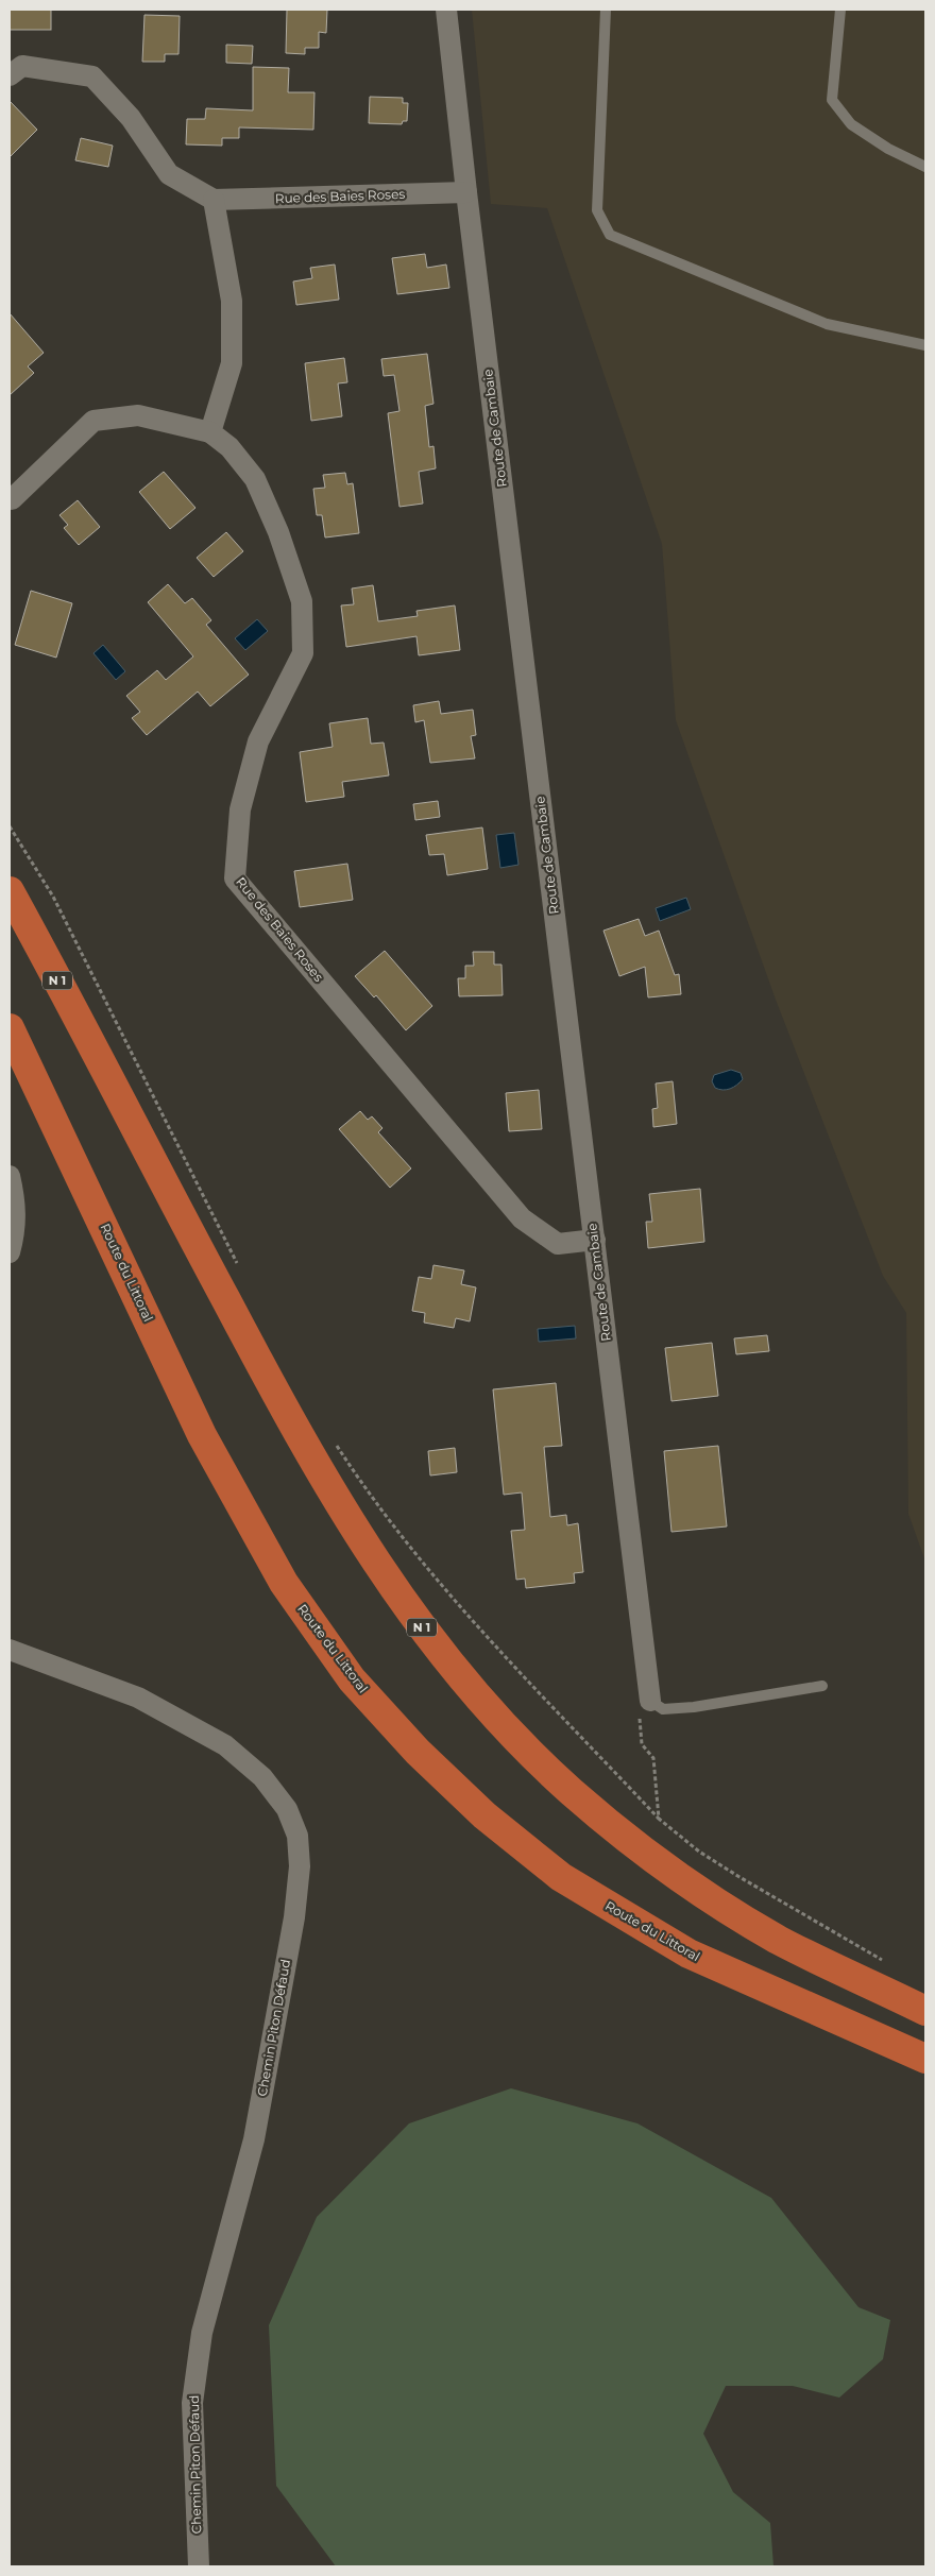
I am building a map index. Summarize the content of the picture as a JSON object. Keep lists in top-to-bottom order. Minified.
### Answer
{"streets":{"highway":["N 1","Route du Littoral"],"street":["Rue des Baies Roses","Route de Cambaie","Chemin Piton Défaud"]},"crossings":[["Rue des Baies Roses","Route de Cambaie"]]}
